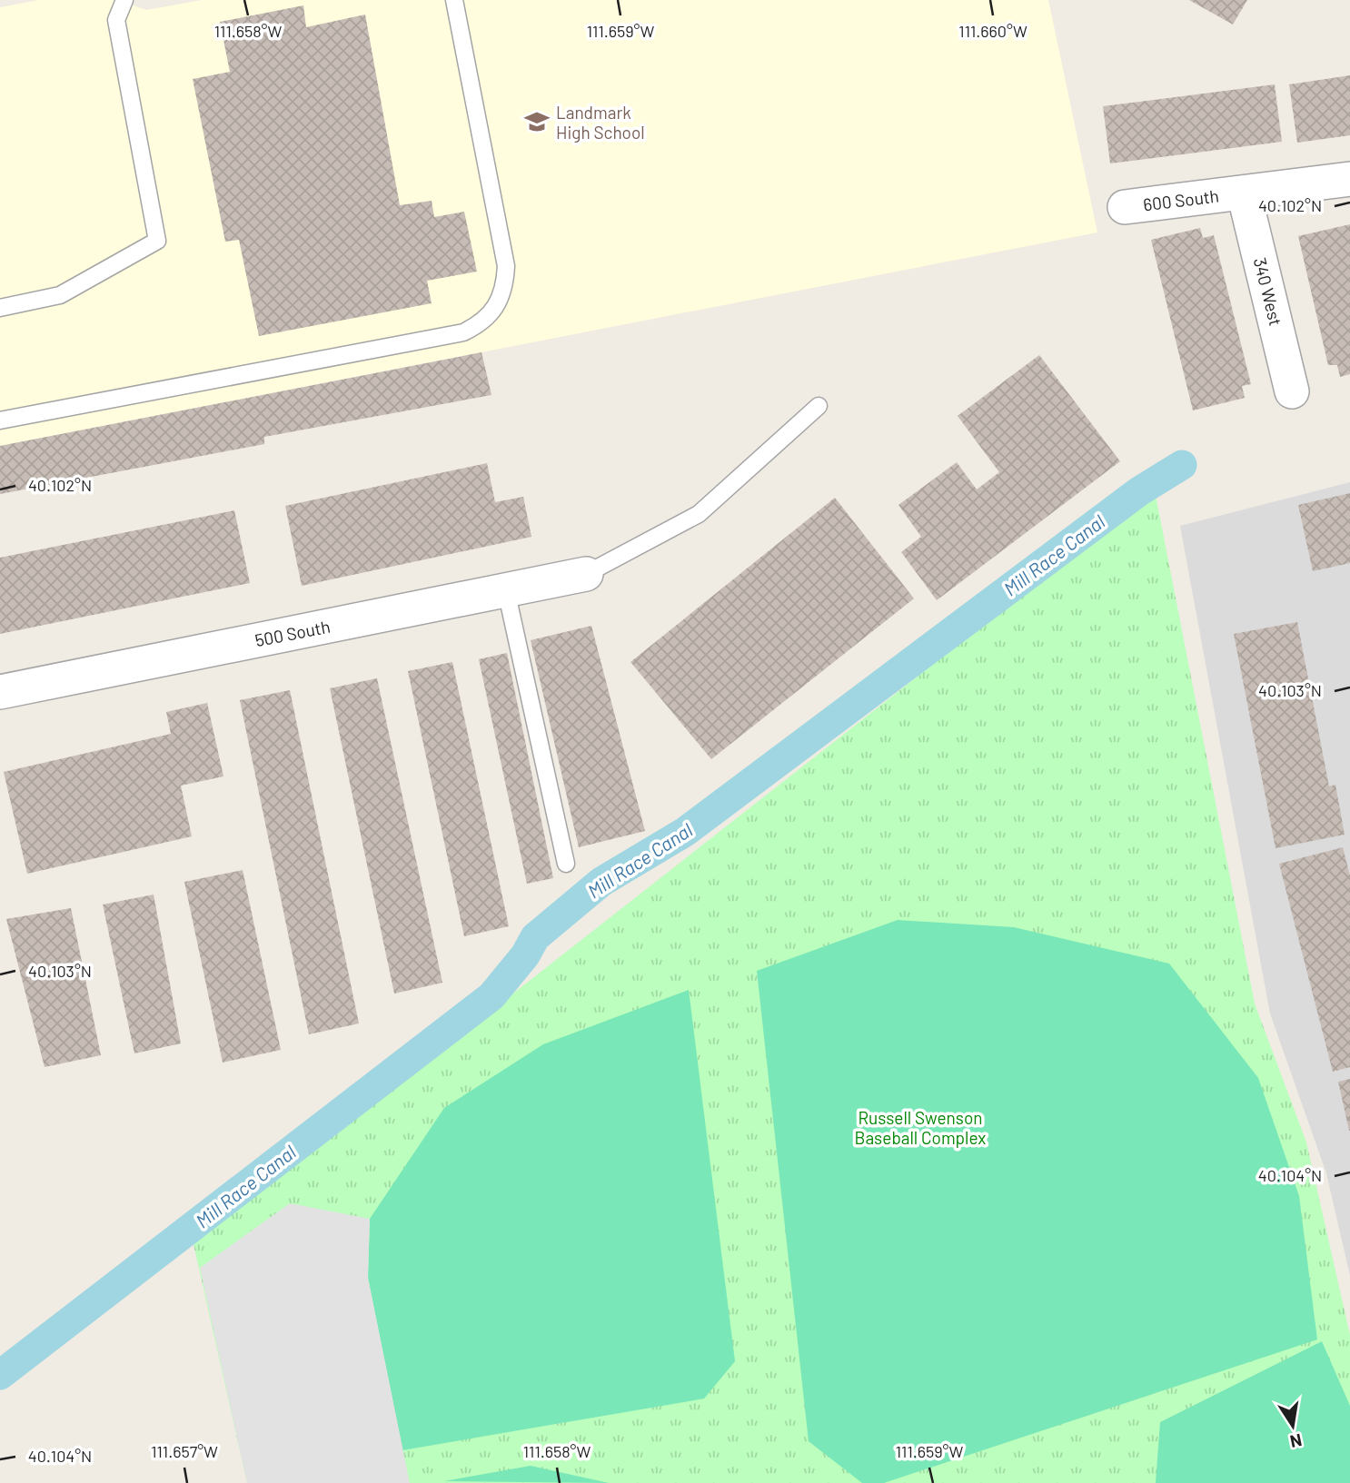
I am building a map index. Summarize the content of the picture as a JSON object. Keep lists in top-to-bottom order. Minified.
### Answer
{"streets":{"street":["600 South","340 West","500 South"]},"crossings":[["600 South","340 West"]],"water":["Mill Race Canal"],"parks":["Russell Swenson Baseball Complex"],"places":{"school or university":["Landmark High School"]},"north":"bottom","coordinates":["111.658°W","111.659°W","111.660°W","40.102°N","40.103°N","40.104°N","111.657°W"]}
